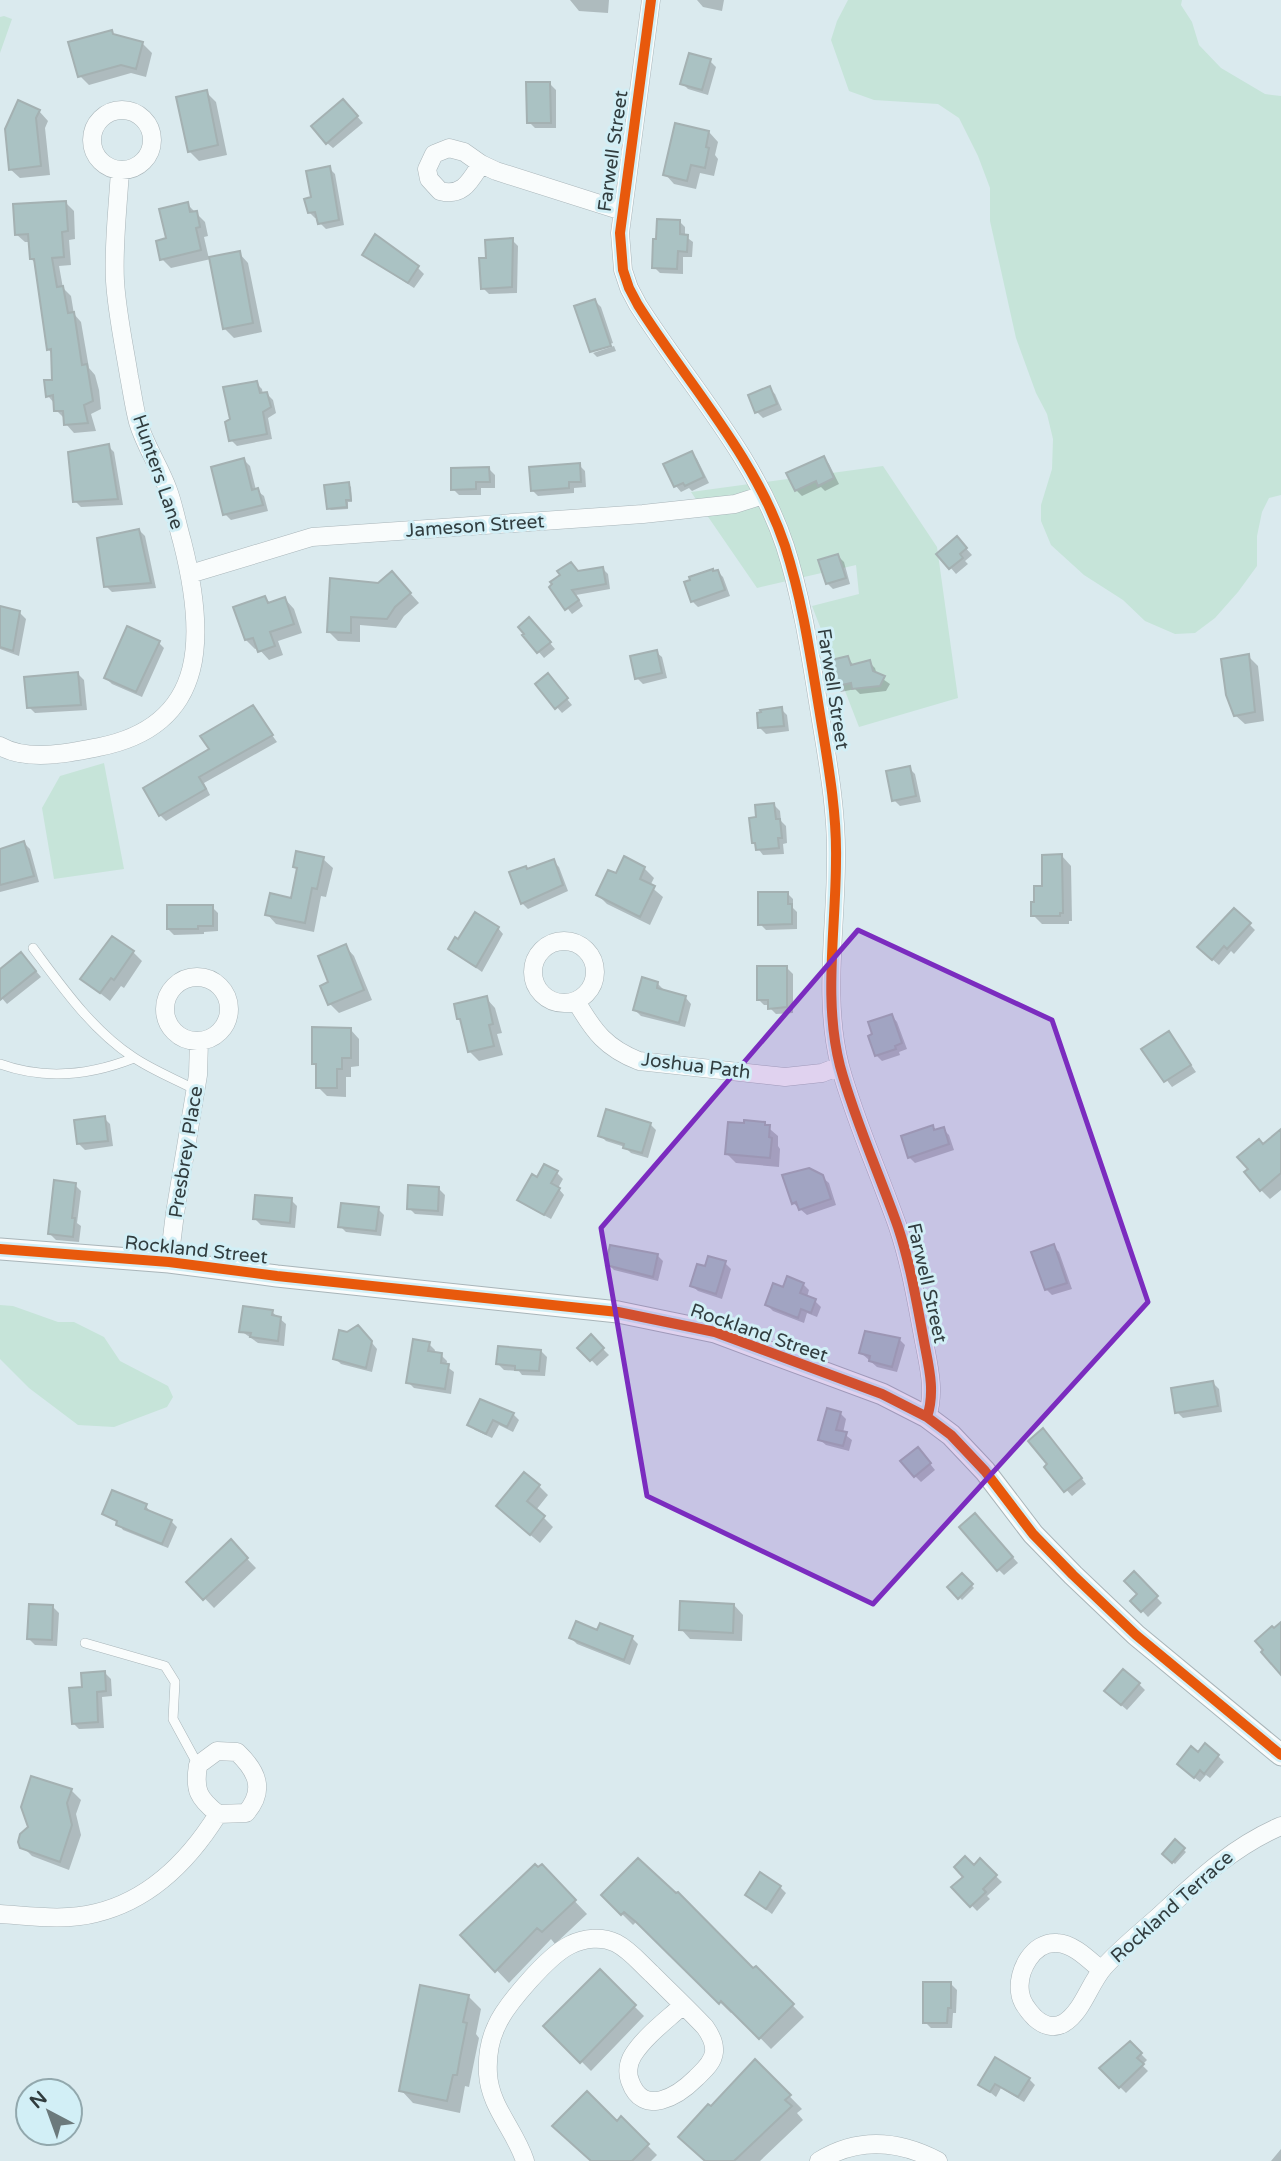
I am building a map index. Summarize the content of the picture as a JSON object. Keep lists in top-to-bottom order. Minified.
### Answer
{"streets":{"street":["Farwell Street","Hunters Lane","Jameson Street","Joshua Path","Presbrey Place","Rockland Street","Rockland Terrace"]},"crossings":[["Farwell Street","Jameson Street"],["Farwell Street","Joshua Path"],["Farwell Street","Rockland Street"],["Hunters Lane","Jameson Street"],["Presbrey Place","Rockland Street"]],"north":"top left"}
